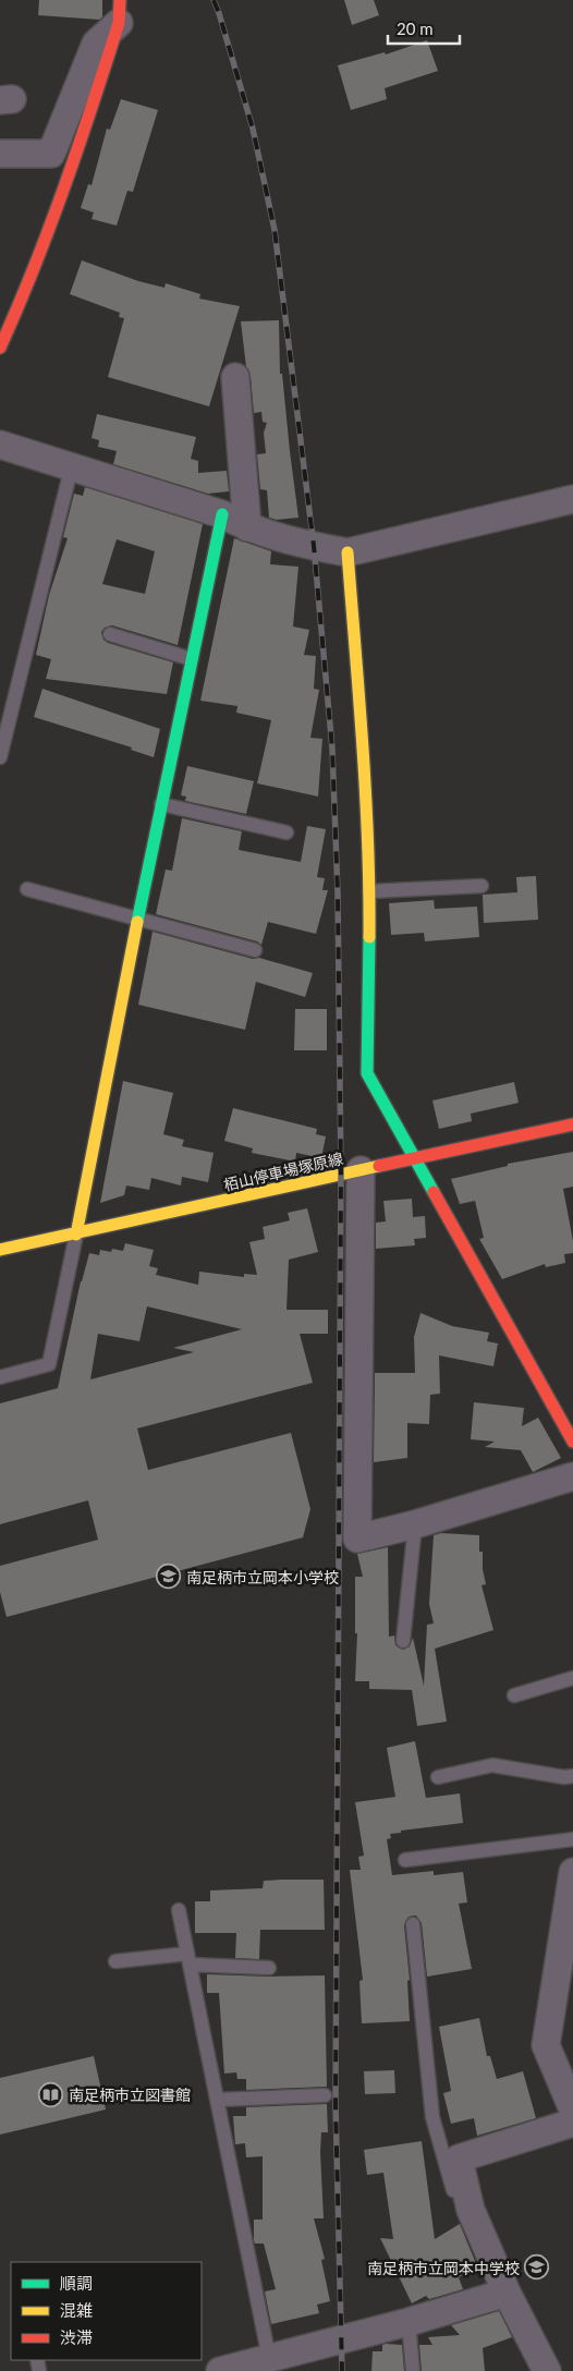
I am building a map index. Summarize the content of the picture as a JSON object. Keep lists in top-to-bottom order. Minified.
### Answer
{"streets":{"street":["栢山停車場塚原線"]},"places":{"school or university":["南足柄市立岡本小学校","南足柄市立岡本中学校"],"library":["南足柄市立図書館"]},"legend":["順調","混雑","渋滞"],"scale_bar":"20 m"}
